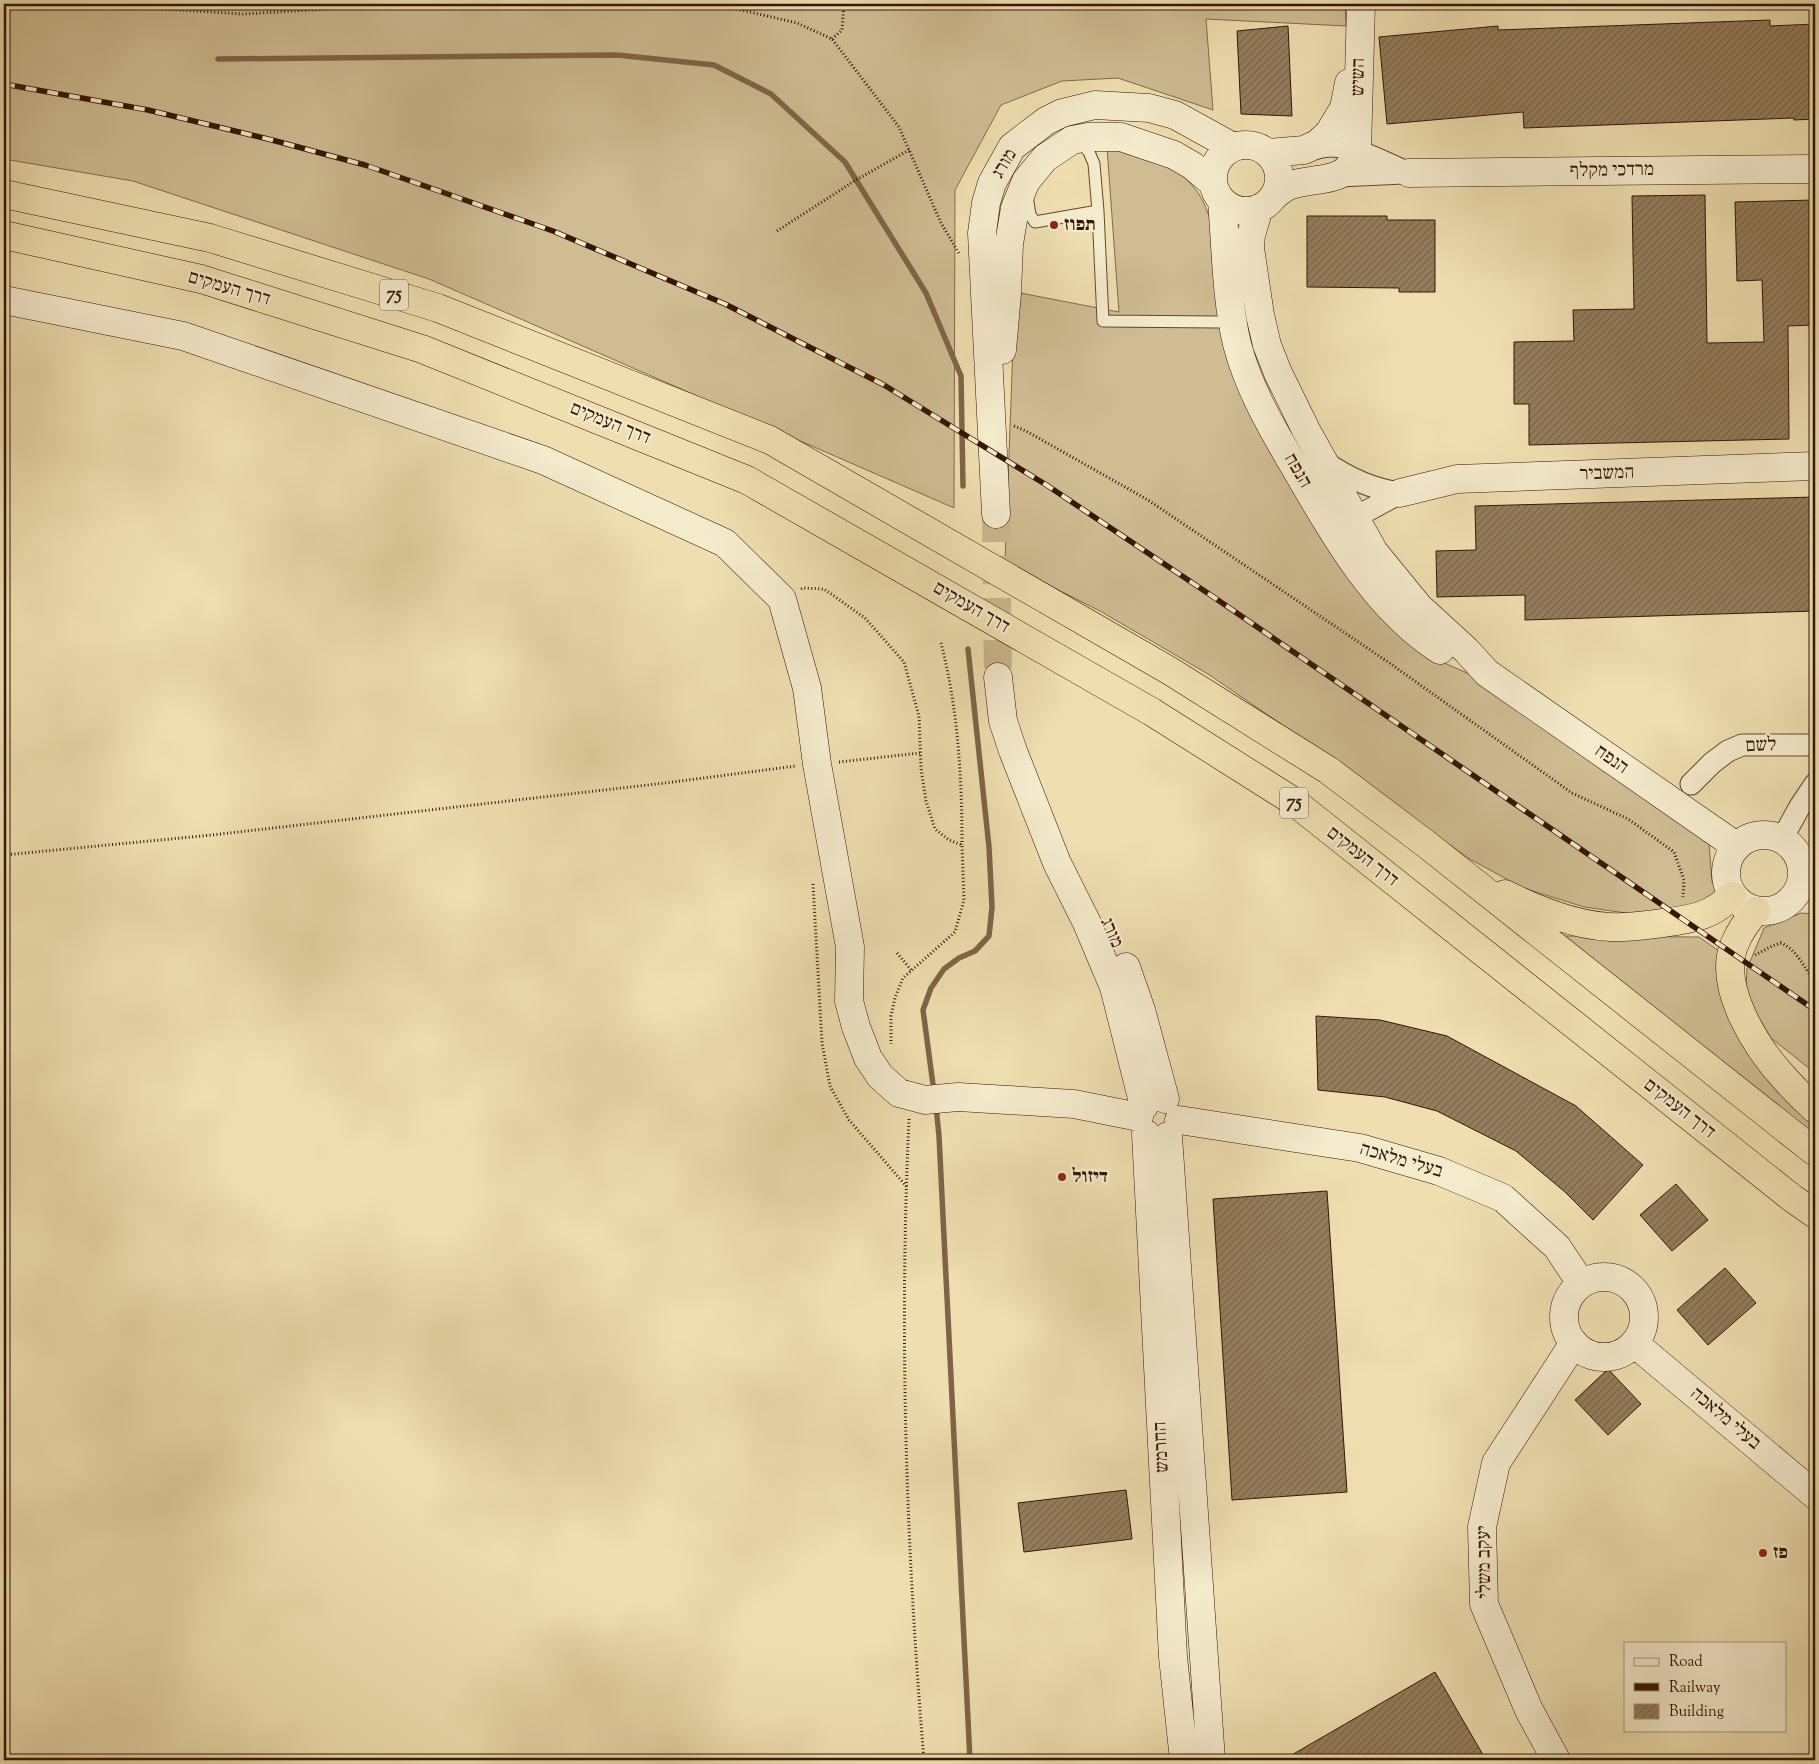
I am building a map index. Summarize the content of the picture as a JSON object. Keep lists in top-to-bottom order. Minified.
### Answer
{"streets":{"highway":["דרך העמקים","75"],"street":["השיש","מורג","מרדכי מקלף","הנפח","המשביר","לשם","בעלי מלאכה","החרמש","יעקב משלי"]},"crossings":[["השיש","מרדכי מקלף"],["מורג","מרדכי מקלף"],["מורג","הנפח"],["מורג","בעלי מלאכה"],["מורג","החרמש"],["מרדכי מקלף","הנפח"],["הנפח","המשביר"],["בעלי מלאכה","החרמש"],["בעלי מלאכה","יעקב משלי"]],"places":["תפוז","דיזול","פז"],"legend":["Road","Railway","Building"]}
